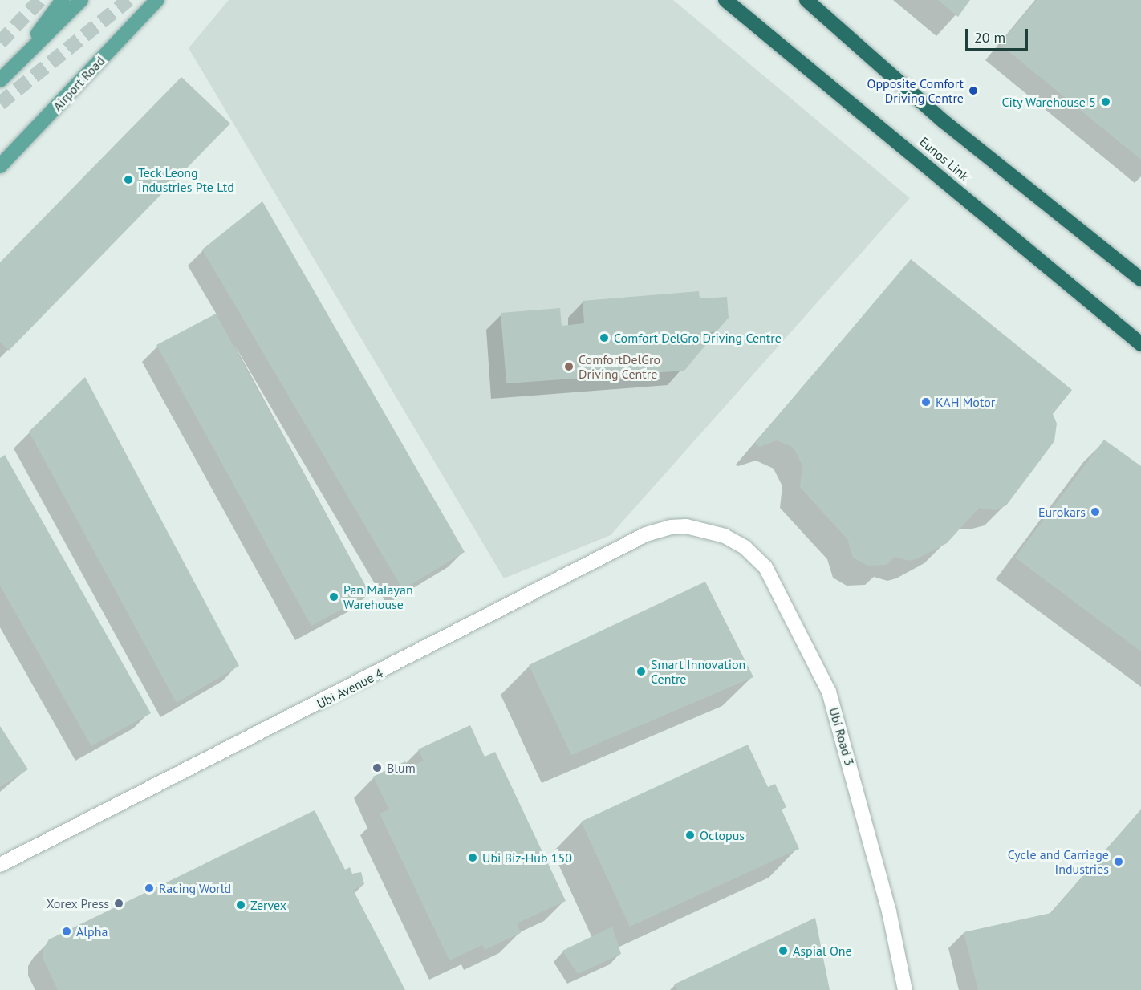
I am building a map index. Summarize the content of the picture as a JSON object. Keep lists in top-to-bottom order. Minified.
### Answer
{"streets":{"highway":["Eunos Link"],"main road":["Airport Road"],"street":["Ubi Avenue 4","Ubi Road 3"]},"crossings":[["Ubi Avenue 4","Ubi Road 3"]],"places":["Opposite Comfort Driving Centre","City Warehouse 5","Teck Leong Industries Pte Ltd","Comfort DelGro Driving Centre","ComfortDelGro Driving Centre","KAH Motor","Eurokars","Pan Malayan Warehouse","Smart Innovation Centre","Blum","Octopus","Ubi Biz-Hub 150","Cycle and Carriage Industries","Racing World","Xorex Press","Zervex","Alpha","Aspial One"],"scale_bar":"20 m"}
